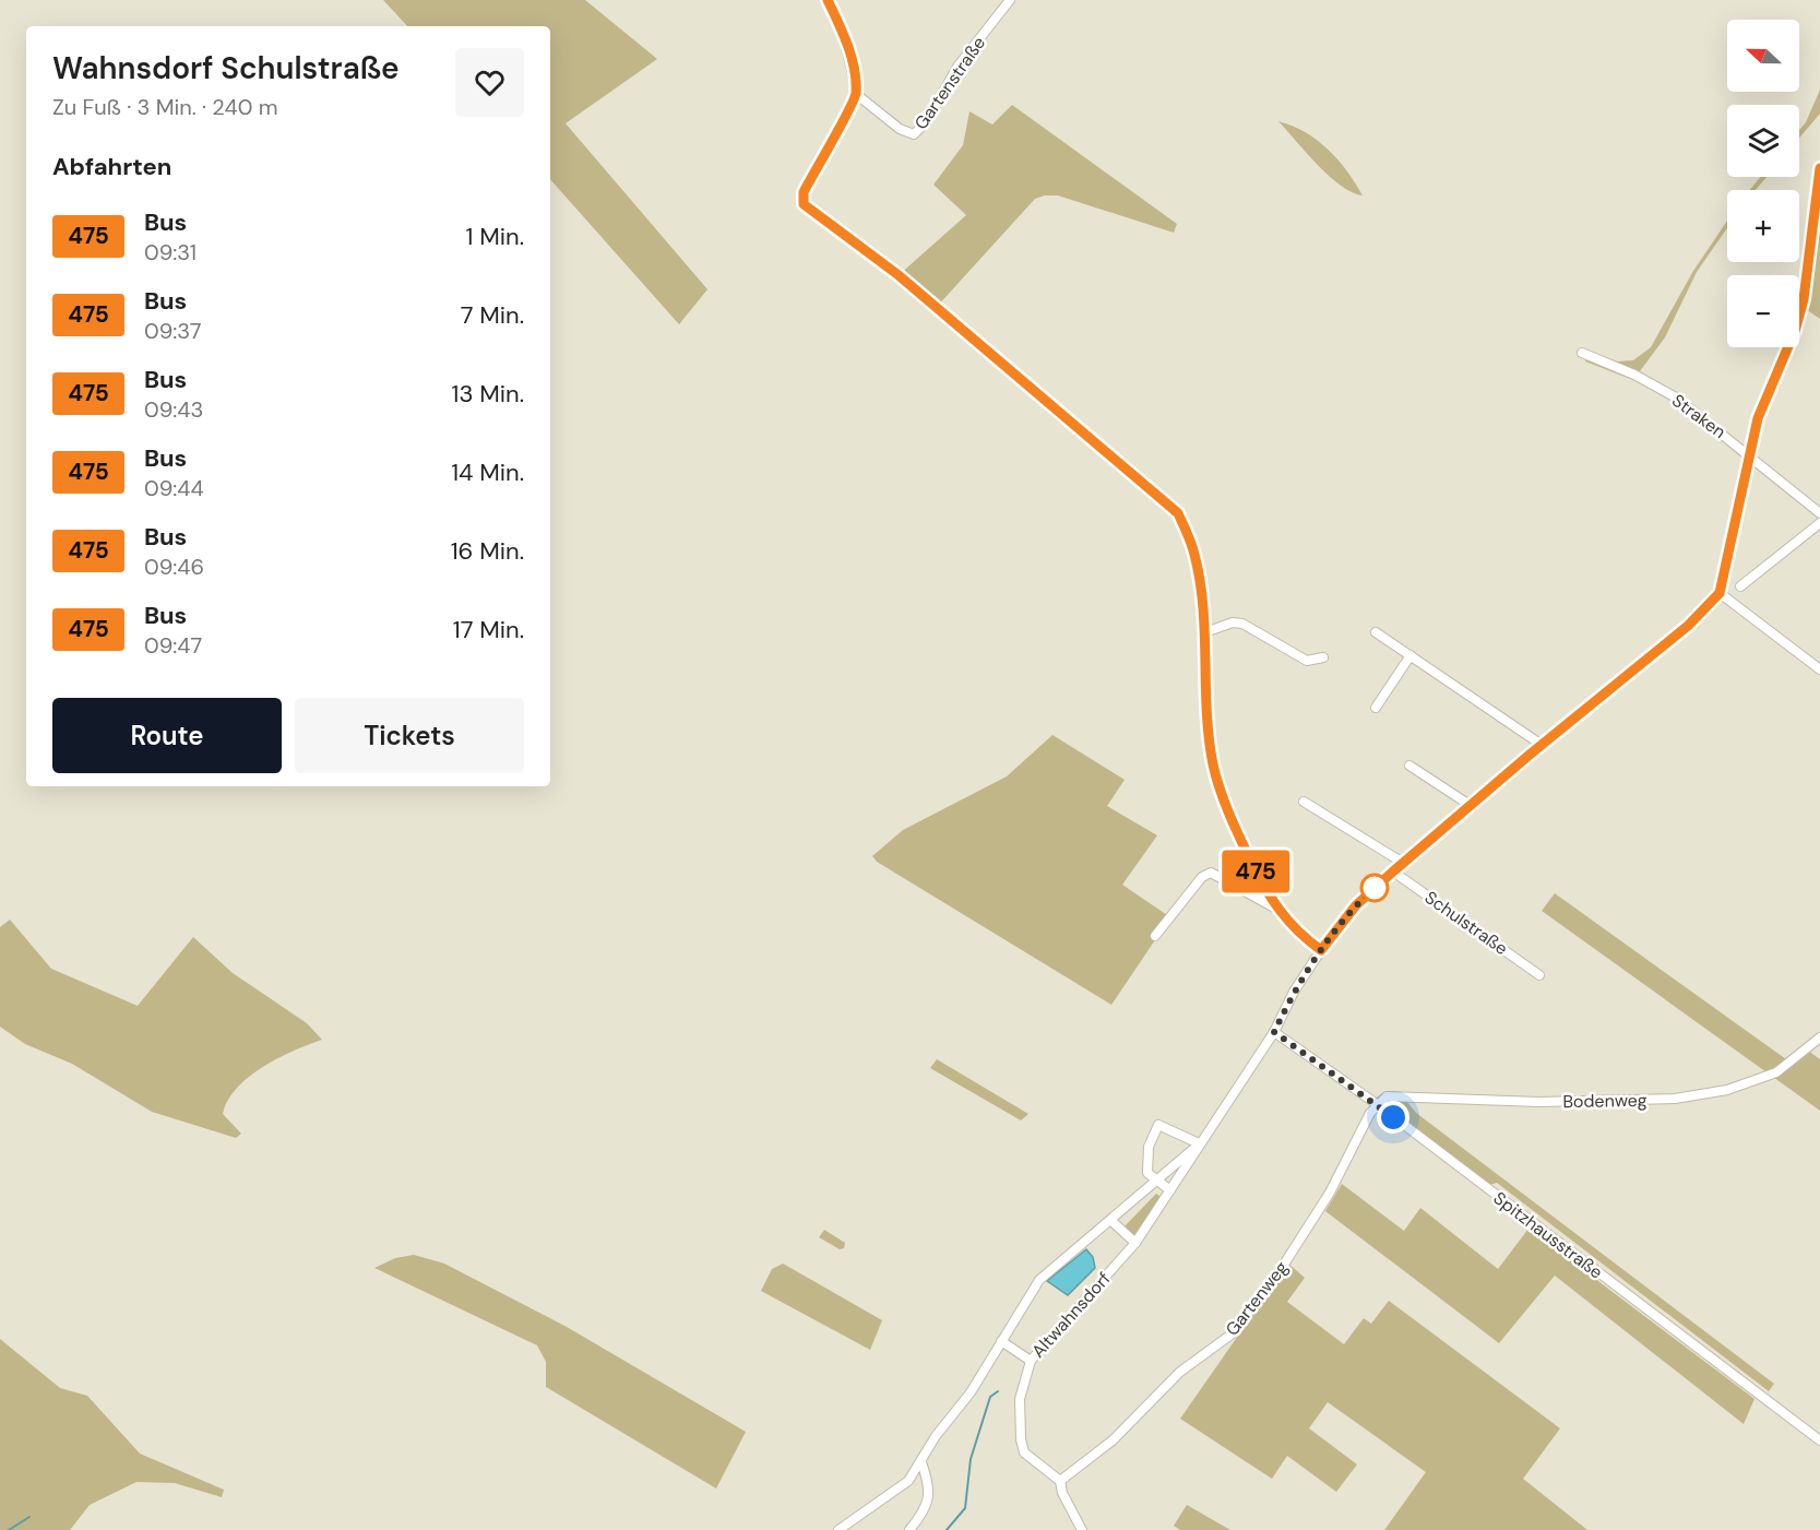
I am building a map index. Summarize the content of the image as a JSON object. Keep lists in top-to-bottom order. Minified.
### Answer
{"streets":{"street":["Gartenstraße","Straken","Schulstraße","Bodenweg","Spitzhausstraße","Gartenweg","Altwahnsdorf"]},"crossings":[["Schulstraße","Altwahnsdorf"],["Bodenweg","Spitzhausstraße"],["Bodenweg","Gartenweg"],["Spitzhausstraße","Gartenweg"],["Spitzhausstraße","Altwahnsdorf"]],"lines":["bus line 475"],"north":"left","page":{"on_map":"475","map_buttons":["+","−"],"heading":[["Wahnsdorf Schulstraße","Zu Fuß · 3 Min. · 240 m"],"Abfahrten"],"list":[{"mark":"475","name":"Bus","note":"09:31","value":"1 Min."},{"mark":"475","name":"Bus","note":"09:37","value":"7 Min."},{"mark":"475","name":"Bus","note":"09:43","value":"13 Min."},{"mark":"475","name":"Bus","note":"09:44","value":"14 Min."},{"mark":"475","name":"Bus","note":"09:46","value":"16 Min."},{"mark":"475","name":"Bus","note":"09:47","value":"17 Min."}],"buttons":["Route","Tickets"]}}
